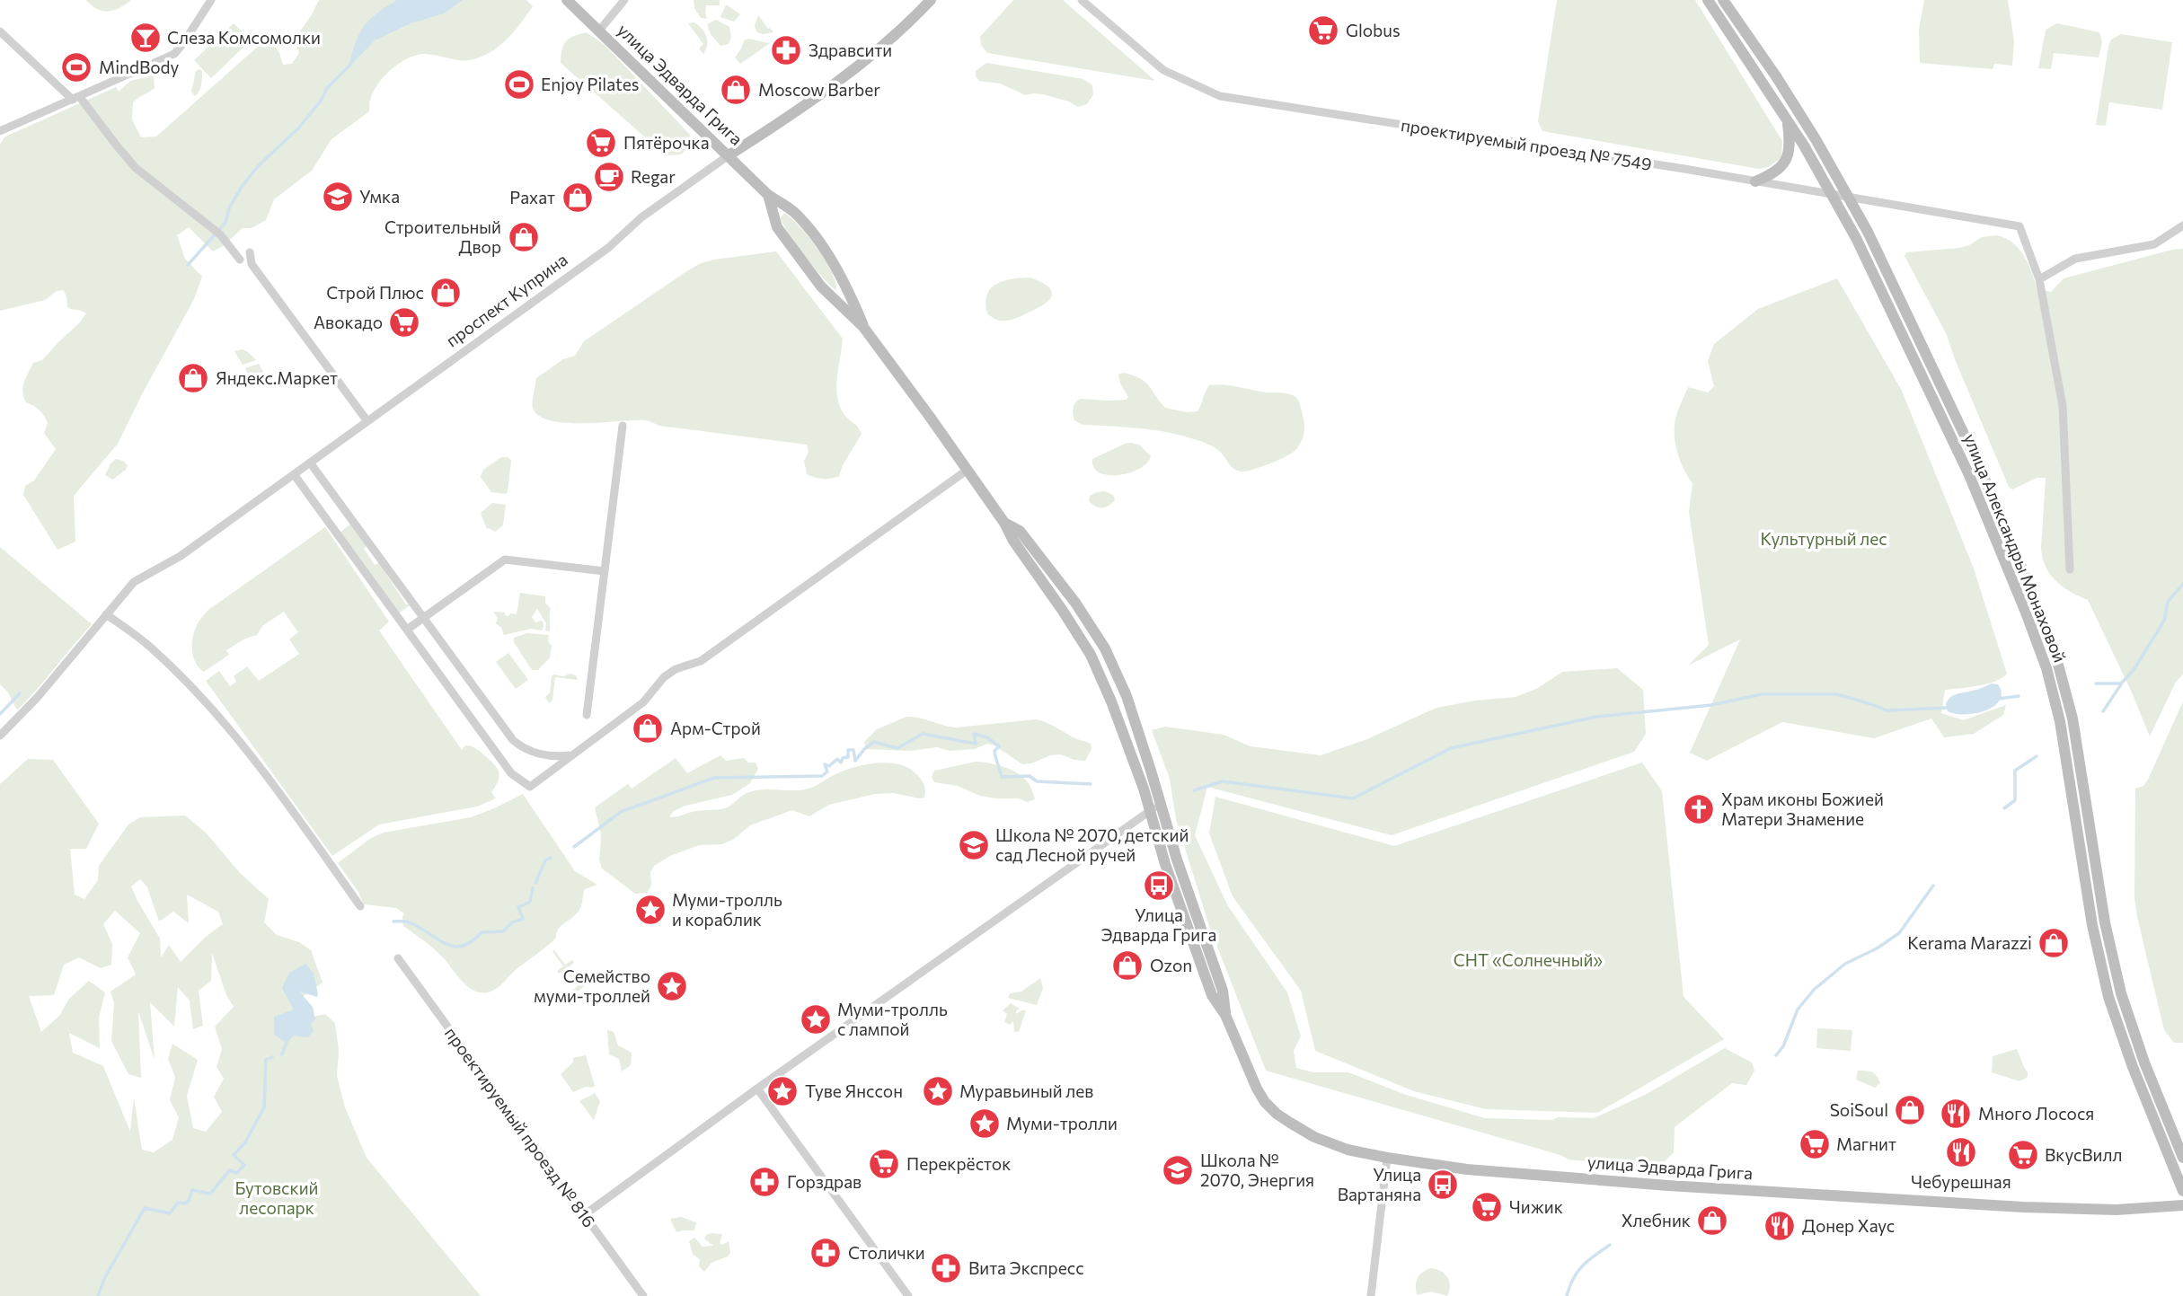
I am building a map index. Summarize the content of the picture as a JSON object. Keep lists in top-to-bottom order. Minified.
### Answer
{"streets":{"street":["улица Эдварда Грига","проектируемый проезд № 7549","проспект Куприна","улица Александры Монаховой","проектируемый проезд № 816"]},"crossings":[["улица Эдварда Грига","проспект Куприна"],["проектируемый проезд № 7549","улица Александры Монаховой"]],"parks":["Культурный лес","СНТ «Солнечный»","Бутовский лесопарк"],"places":{"supermarket":["Globus","Пятёрочка","Авокадо","Магнит","ВкусВилл","Перекрёсток","Чижик"],"bar":["Слеза Комсомолки"],"pharmacy":["Здравсити","Горздрав","Столички","Вита Экспресс"],"sports":["MindBody","Enjoy Pilates"],"shop":["Moscow Barber","Рахат","Строительный Двор","Строй Плюс","Яндекс.Маркет","Арм-Строй","Kerama Marazzi","Ozon","SoiSoul","Хлебник"],"cafe":["Regar"],"school or university":["Умка","Школа № 2070, детский сад Лесной ручей","Школа № 2070, Энергия"],"church":["Храм иконы Божией Матери Знамение"],"bus stop":["Улица Эдварда Грига","Улица Вартаняна"],"place":["Муми-тролль и кораблик","Семейство муми-троллей","Муми-тролль с лампой","Туве Янссон","Муравьиный лев","Муми-тролли"],"restaurant":["Много Лосося","Чебурешная","Донер Хаус"]}}
